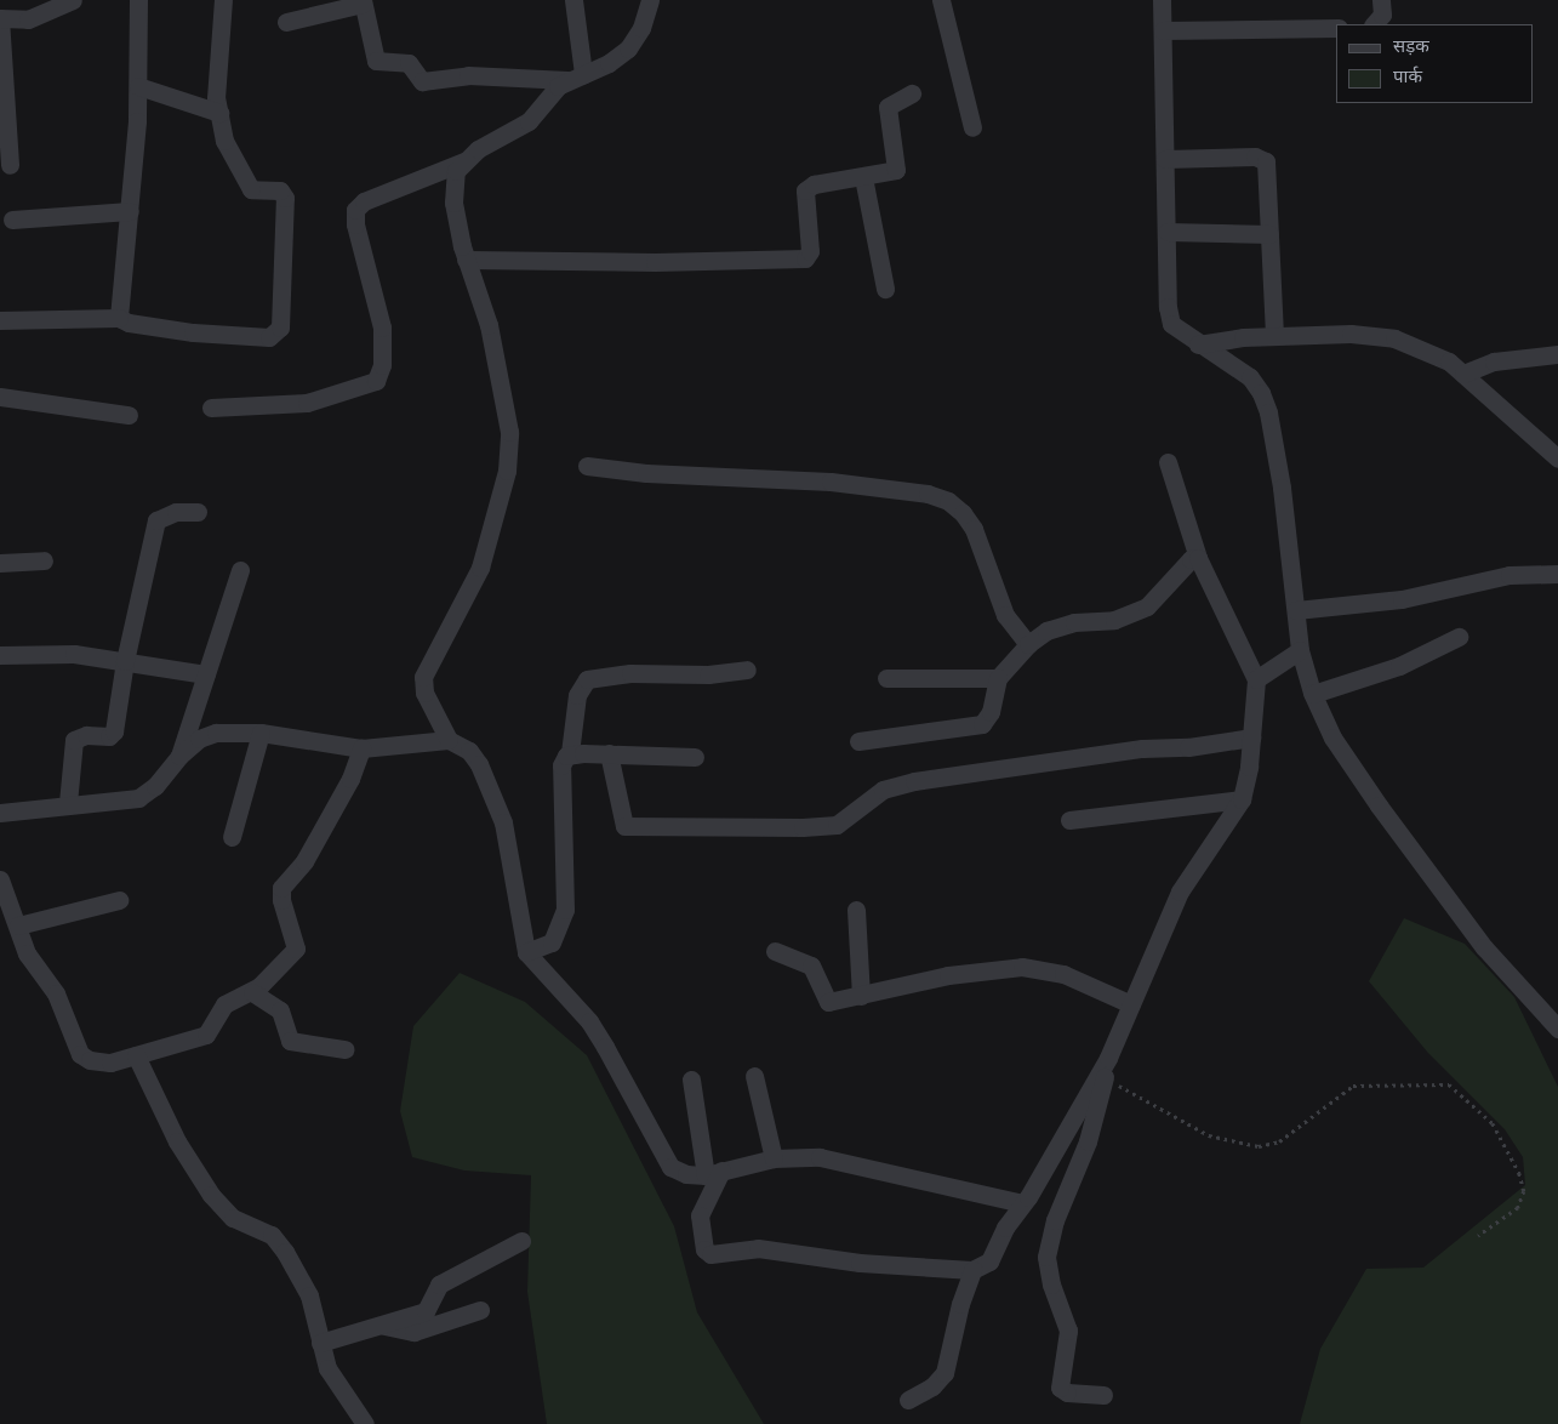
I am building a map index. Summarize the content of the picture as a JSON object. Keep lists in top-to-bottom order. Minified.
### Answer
{"legend":["सड़क","पार्क"]}
